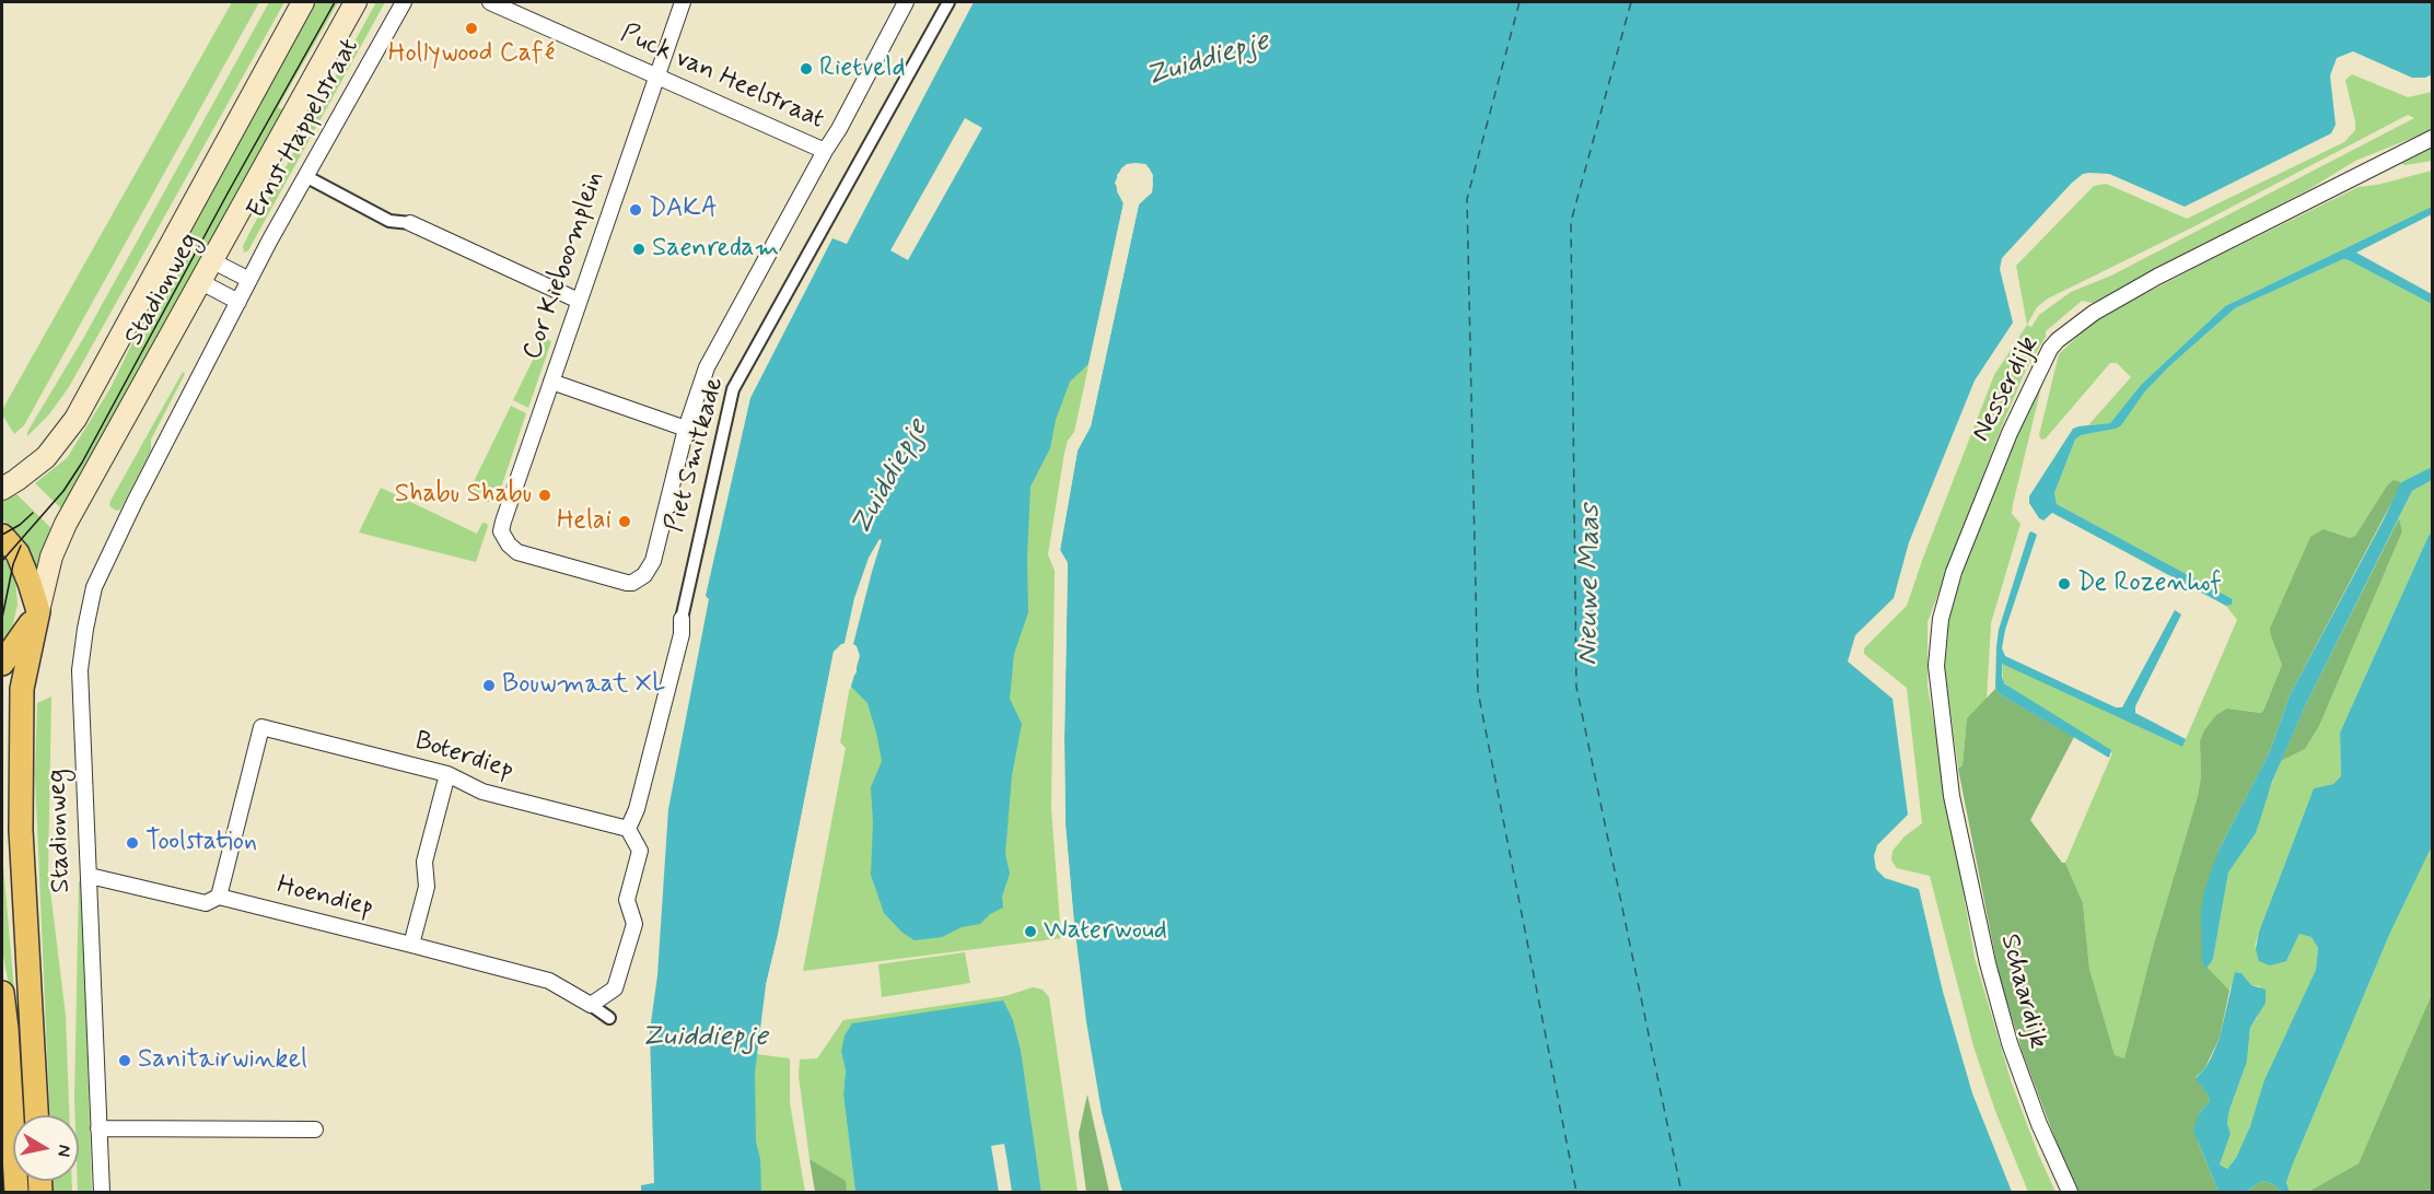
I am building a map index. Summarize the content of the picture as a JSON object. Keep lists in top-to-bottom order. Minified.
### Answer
{"streets":{"main road":["Stadionweg"],"street":["Puck van Heelstraat","Ernst Happelstraat","Cor Kieboomplein","Nesserdijk","Piet Smitkade","Boterdiep","Hoendiep","Schaardijk"]},"crossings":[["Puck van Heelstraat","Cor Kieboomplein"],["Puck van Heelstraat","Piet Smitkade"],["Ernst Happelstraat","Stadionweg"],["Cor Kieboomplein","Piet Smitkade"],["Stadionweg","Hoendiep"],["Nesserdijk","Schaardijk"],["Boterdiep","Hoendiep"]],"water":["Zuiddiepje","Nieuwe Maas"],"places":["Hollywood Café","Rietveld","DAKA","Saenredam","Shabu Shabu","Helai","De Rozenhof","Bouwmaat XL","Toolstation","Waterwoud","Sanitairwinkel"],"north":"right"}
